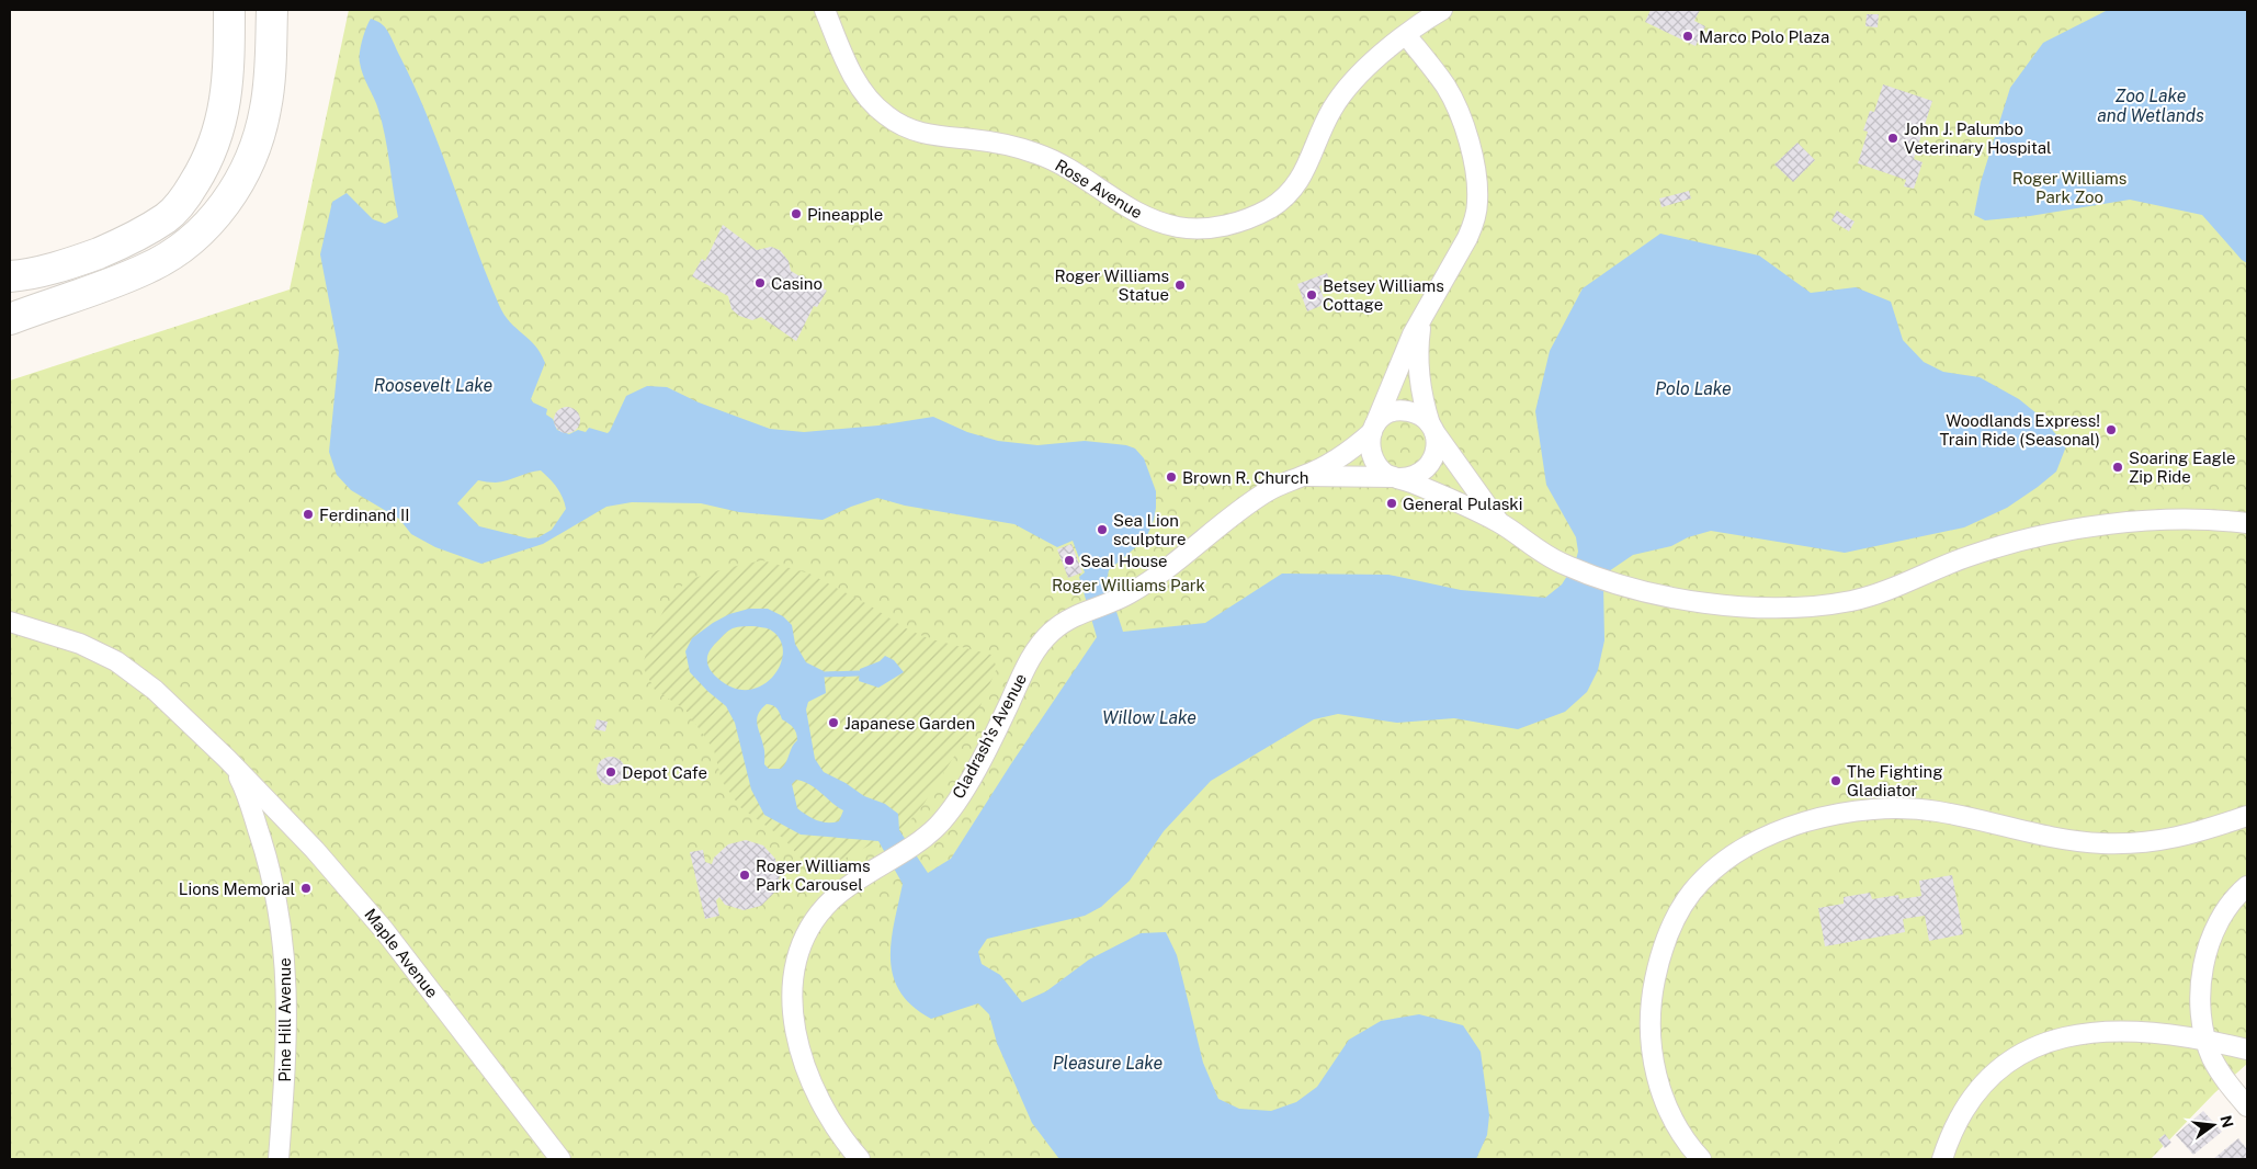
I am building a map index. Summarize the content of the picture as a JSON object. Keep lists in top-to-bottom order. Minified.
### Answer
{"streets":{"street":["Rose Avenue","Cladrash's Avenue","Maple Avenue","Pine Hill Avenue"]},"crossings":[["Maple Avenue","Pine Hill Avenue"]],"water":["Zoo Lake and Wetlands","Roosevelt Lake","Polo Lake","Willow Lake","Pleasure Lake"],"parks":["Roger Williams Park Zoo","Roger Williams Park"],"places":["Marco Polo Plaza","John J. Palumbo Veterinary Hospital","Pineapple","Casino","Roger Williams Statue","Betsey Williams Cottage","Woodlands Express! Train Ride (Seasonal)","Soaring Eagle Zip Ride","Brown R. Church","General Pulaski","Ferdinand II","Sea Lion sculpture","Seal House","Japanese Garden","Depot Cafe","The Fighting Gladiator","Roger Williams Park Carousel","Lions Memorial"],"north":"right"}
